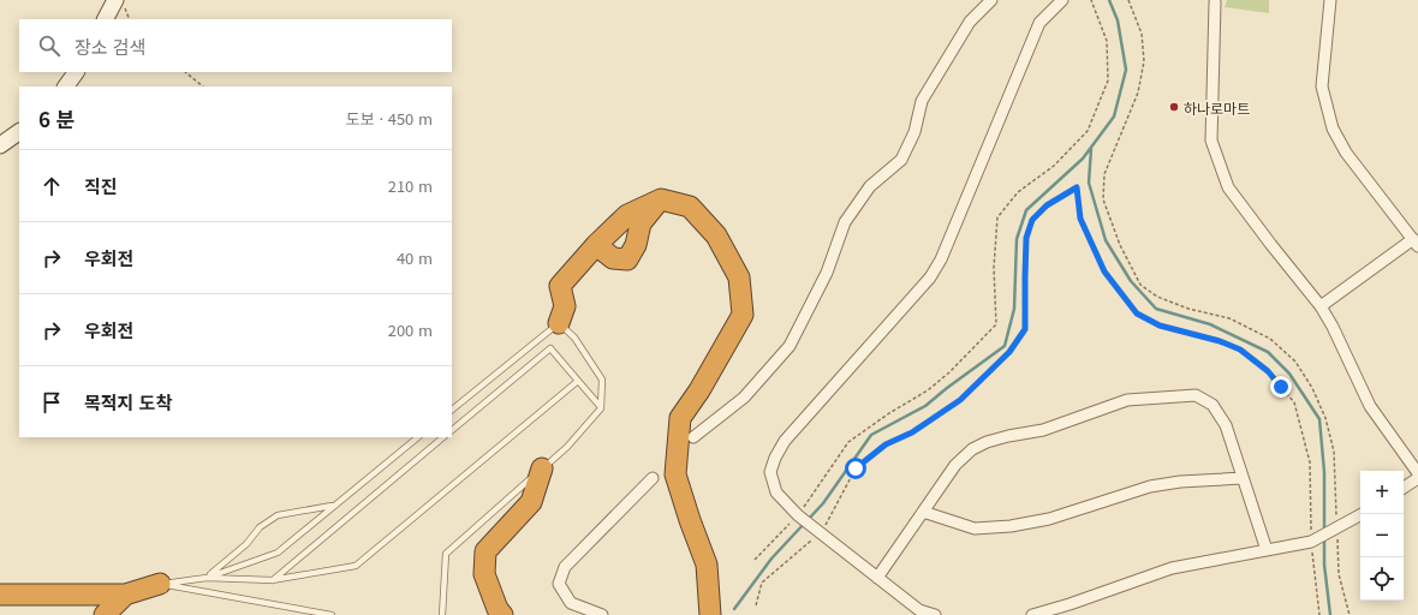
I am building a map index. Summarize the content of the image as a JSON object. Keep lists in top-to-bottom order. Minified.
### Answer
{"places":["하나로마트"],"page":{"search":"장소 검색","heading":["6 분","도보 · 450 m"],"list":[["직진","210 m"],["우회전","40 m"],["우회전","200 m"],"목적지 도착"],"map_buttons":["+","−"]}}
